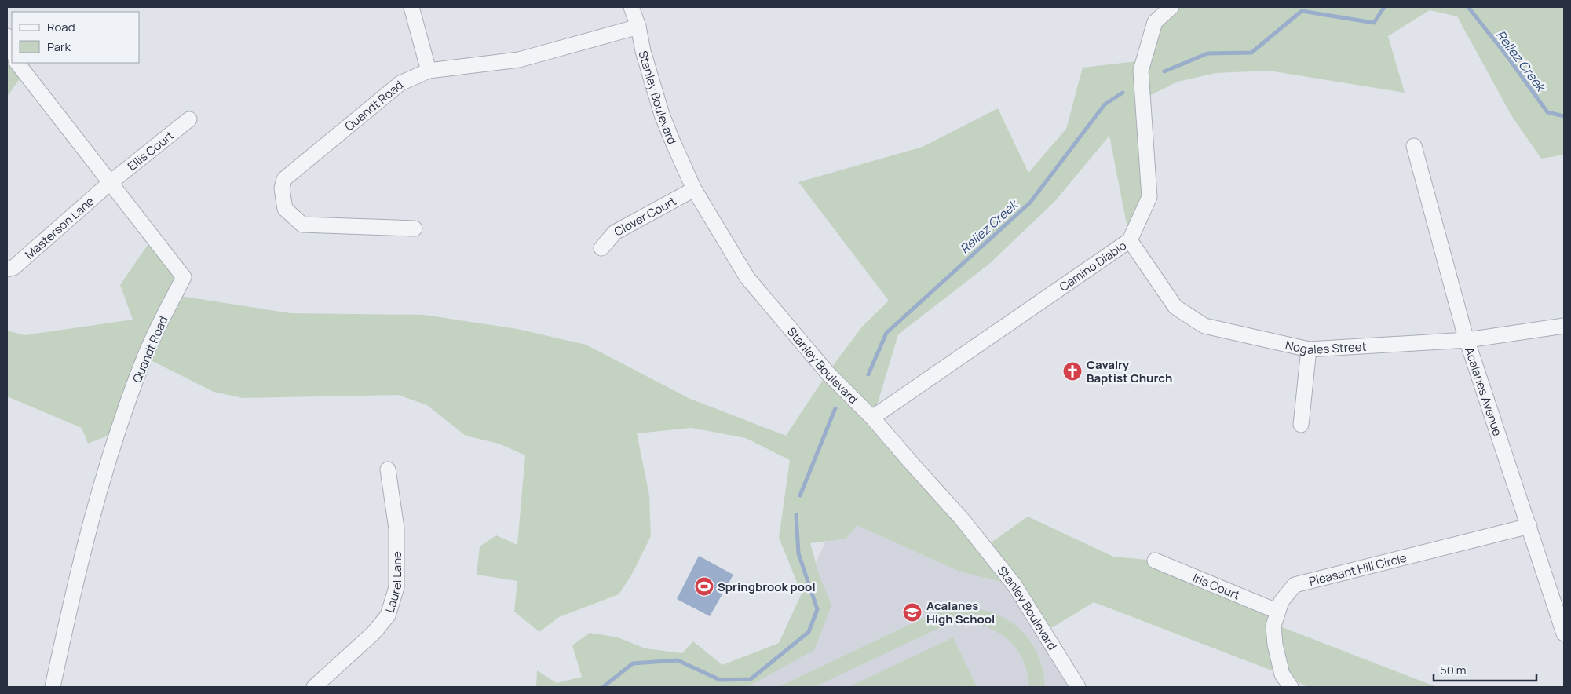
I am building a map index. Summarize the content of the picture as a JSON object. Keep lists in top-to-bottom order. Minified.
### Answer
{"streets":{"street":["Stanley Boulevard","Quandt Road","Ellis Court","Clover Court","Masterson Lane","Camino Diablo","Nogales Street","Acalanes Avenue","Pleasant Hill Circle","Laurel Lane","Iris Court"]},"crossings":[["Stanley Boulevard","Quandt Road"],["Stanley Boulevard","Clover Court"],["Stanley Boulevard","Camino Diablo"],["Quandt Road","Ellis Court"],["Quandt Road","Masterson Lane"],["Ellis Court","Masterson Lane"],["Camino Diablo","Nogales Street"],["Nogales Street","Acalanes Avenue"],["Acalanes Avenue","Pleasant Hill Circle"],["Pleasant Hill Circle","Iris Court"]],"water":["Reliez Creek"],"places":{"church":["Cavalry Baptist Church"],"sports":["Springbrook pool"],"school or university":["Acalanes High School"]},"legend":["Road","Park"],"scale_bar":"50 m"}
